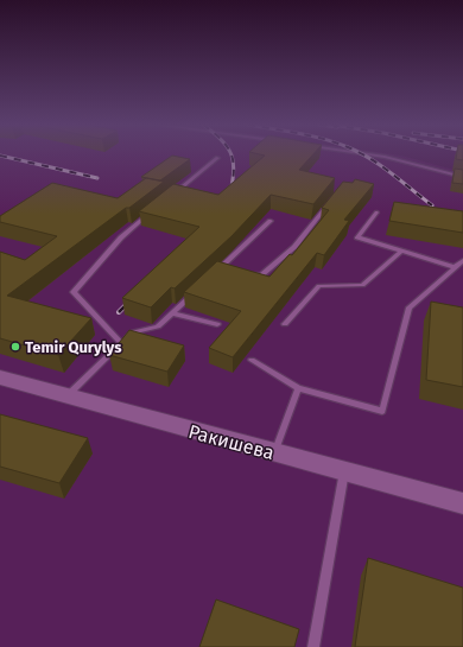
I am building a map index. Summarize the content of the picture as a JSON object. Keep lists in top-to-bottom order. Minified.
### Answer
{"streets":{"street":["Ракишева"]},"places":["Temir Qurylys"]}
